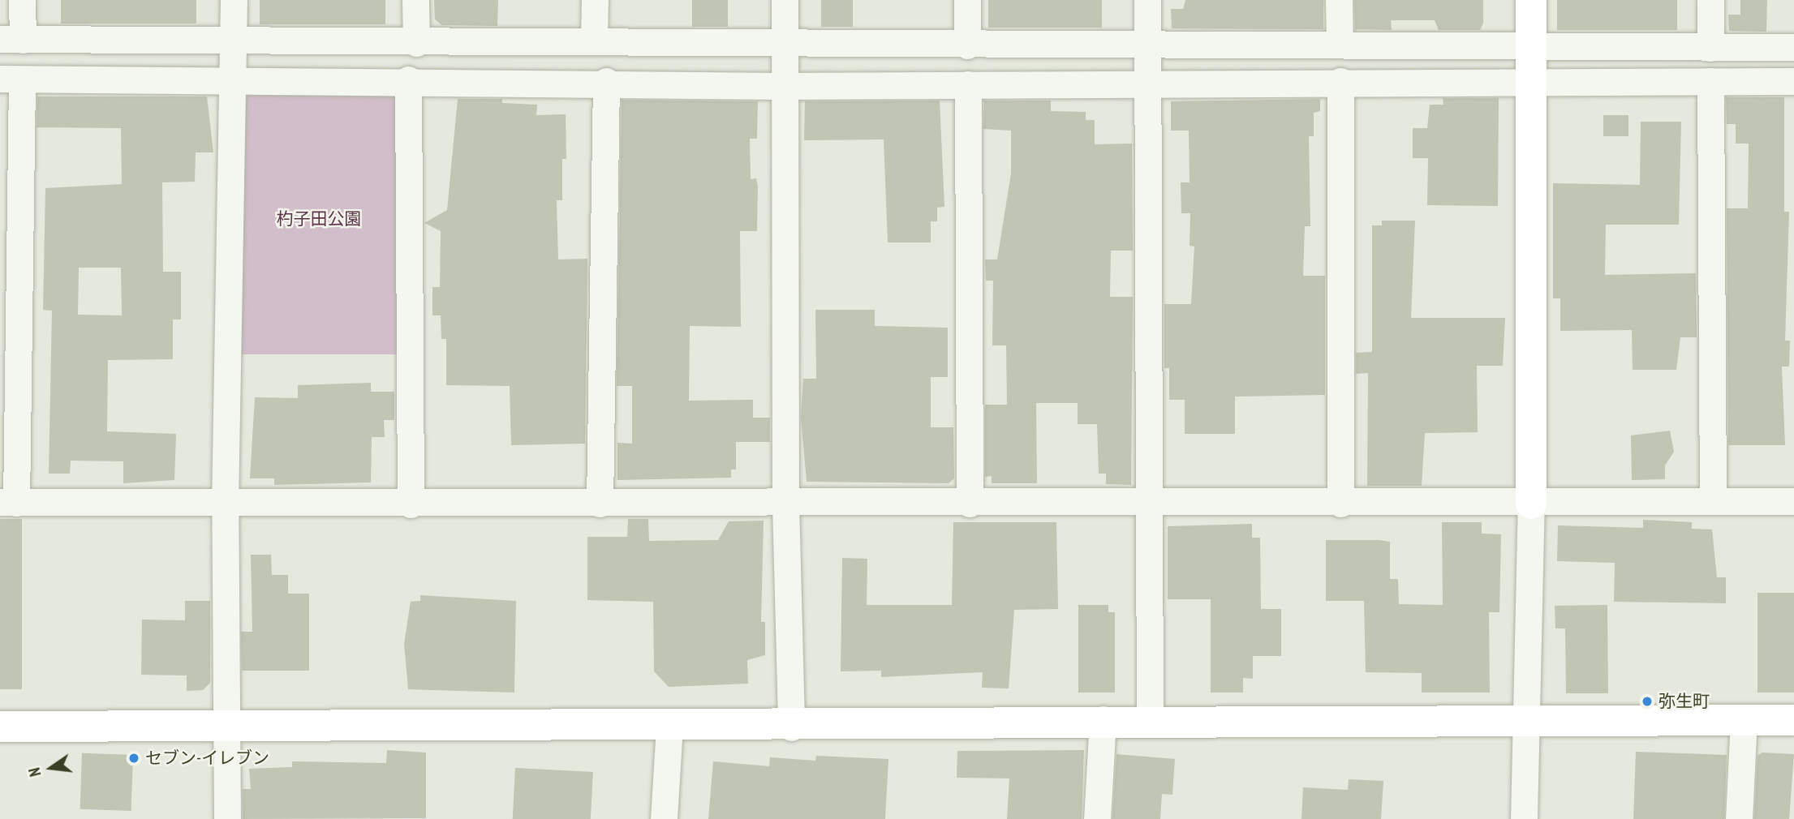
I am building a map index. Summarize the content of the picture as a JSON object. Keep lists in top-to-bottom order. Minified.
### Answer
{"parks":["杓子田公園"],"places":["弥生町","セブン-イレブン"],"north":"left"}
